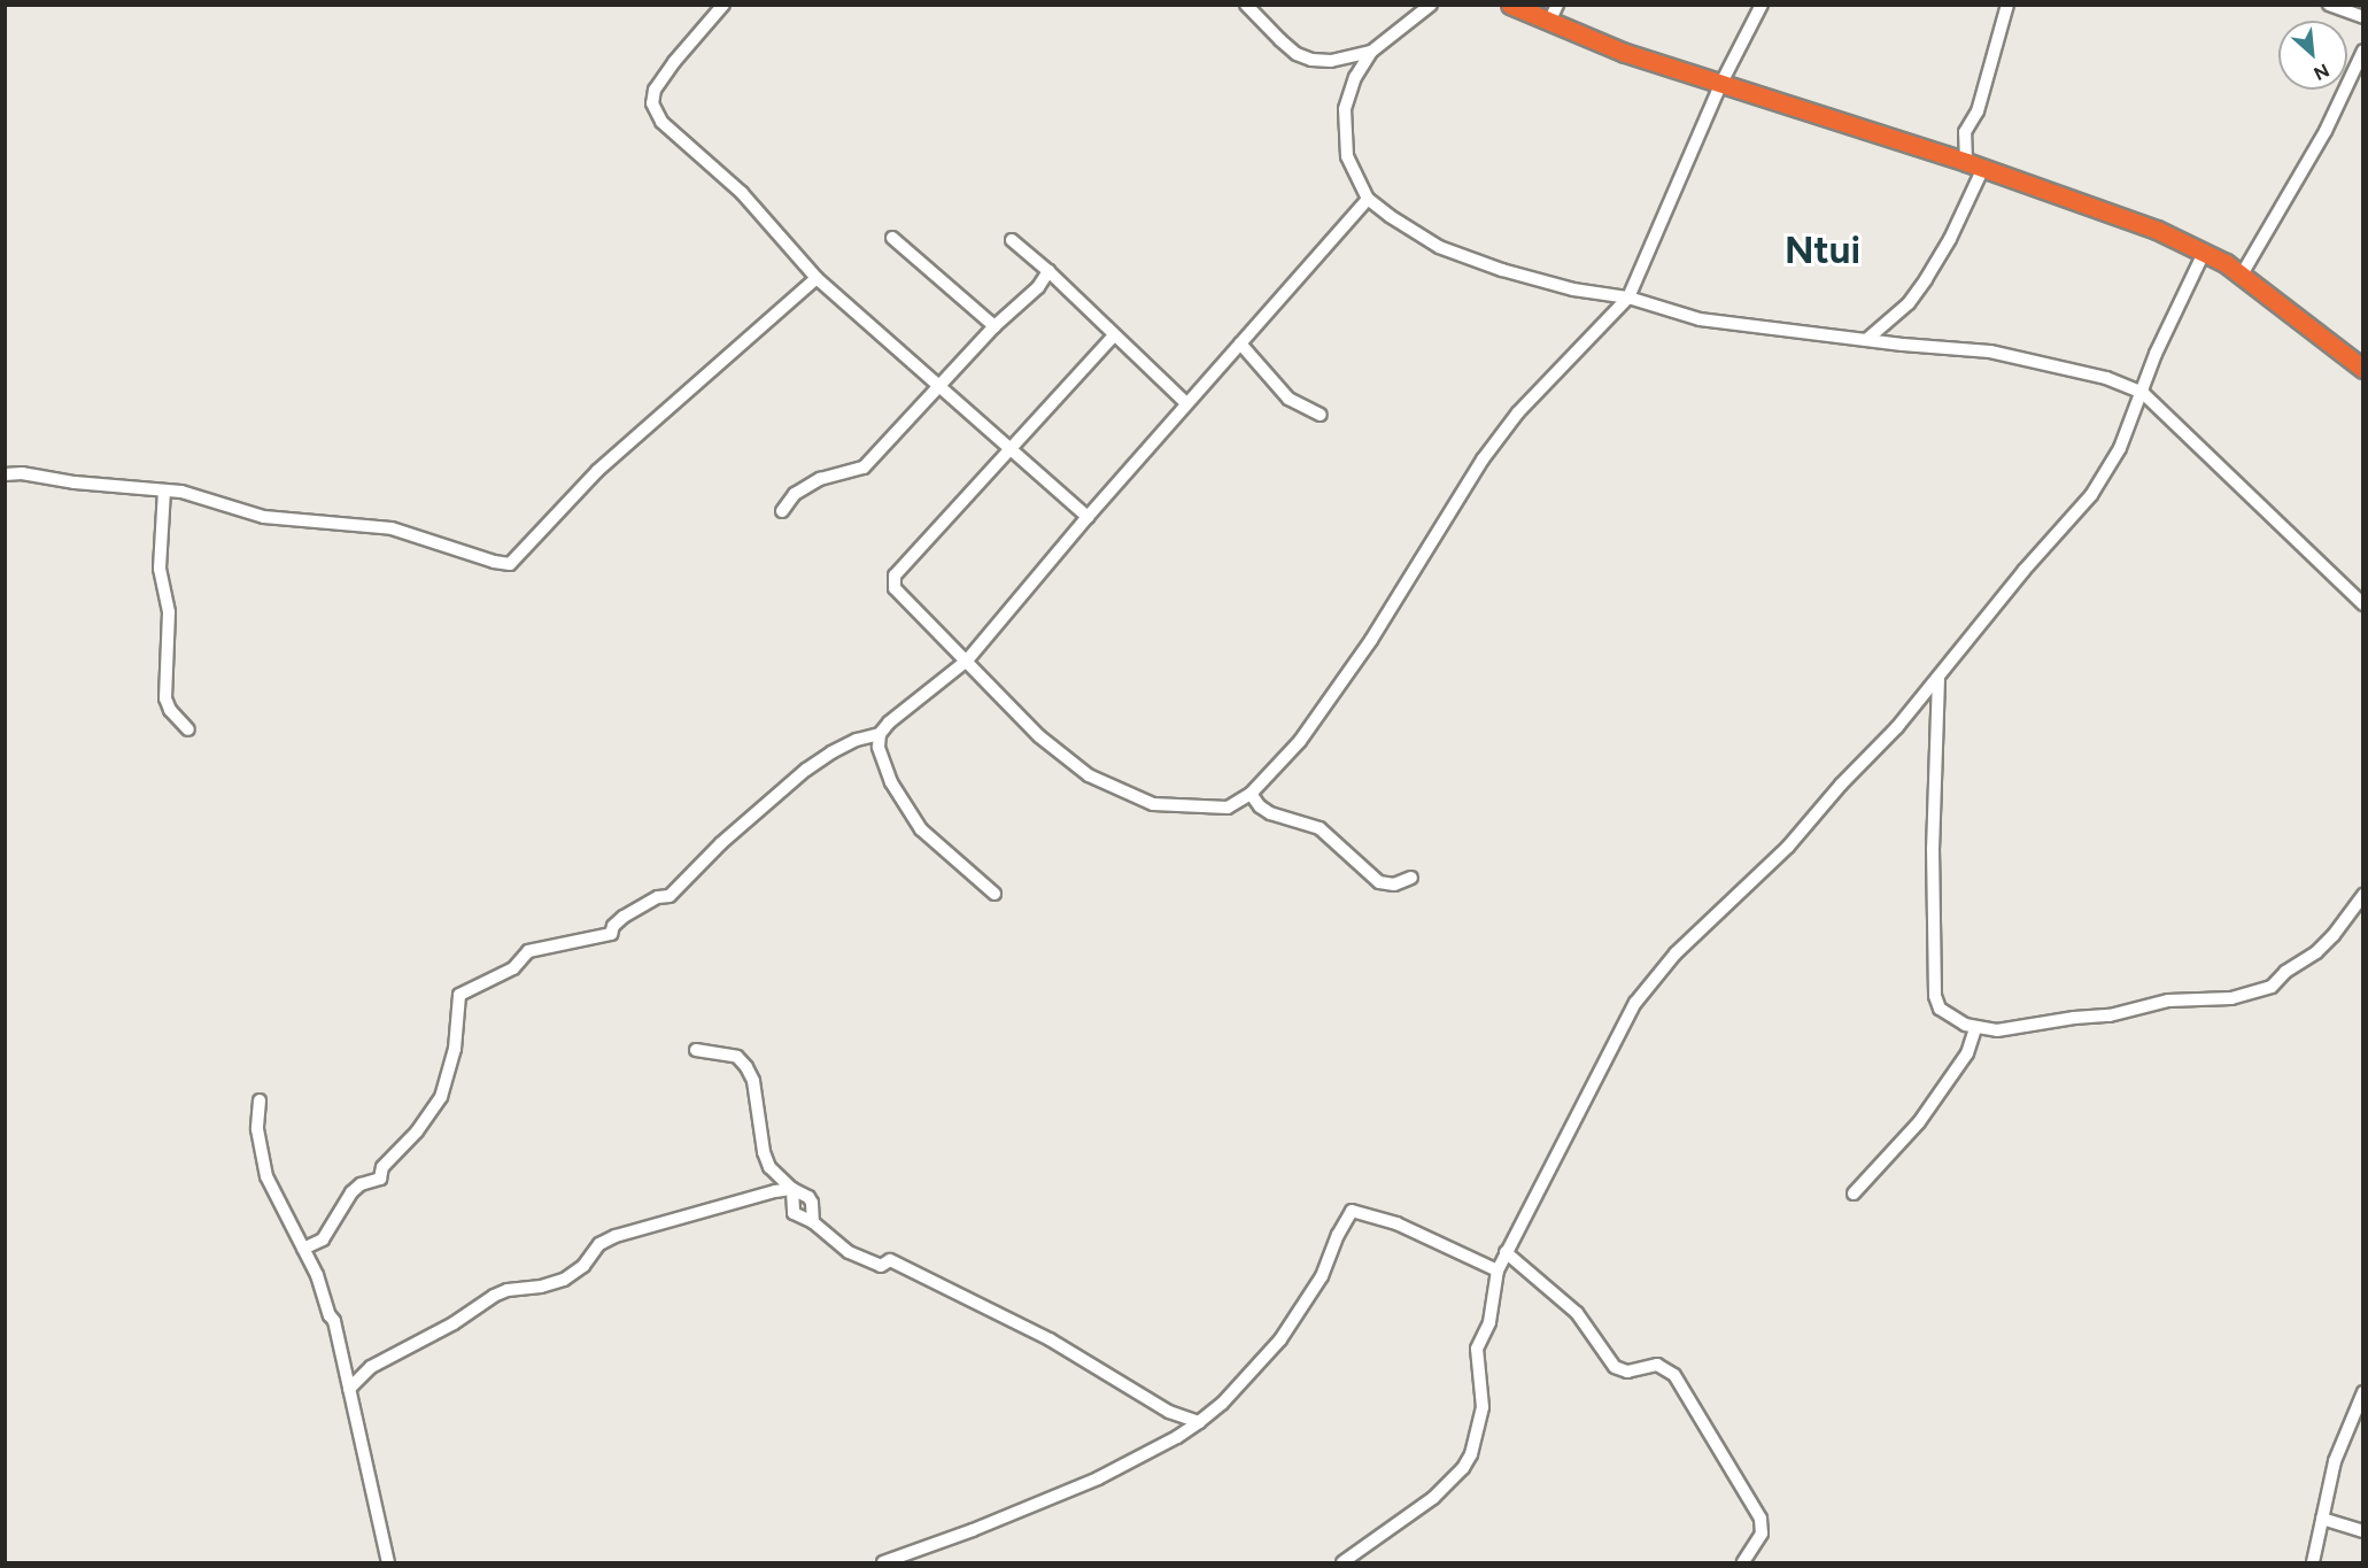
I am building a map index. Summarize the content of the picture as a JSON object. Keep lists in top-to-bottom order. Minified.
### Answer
{"districts":["Ntui"],"north":"bottom right"}
